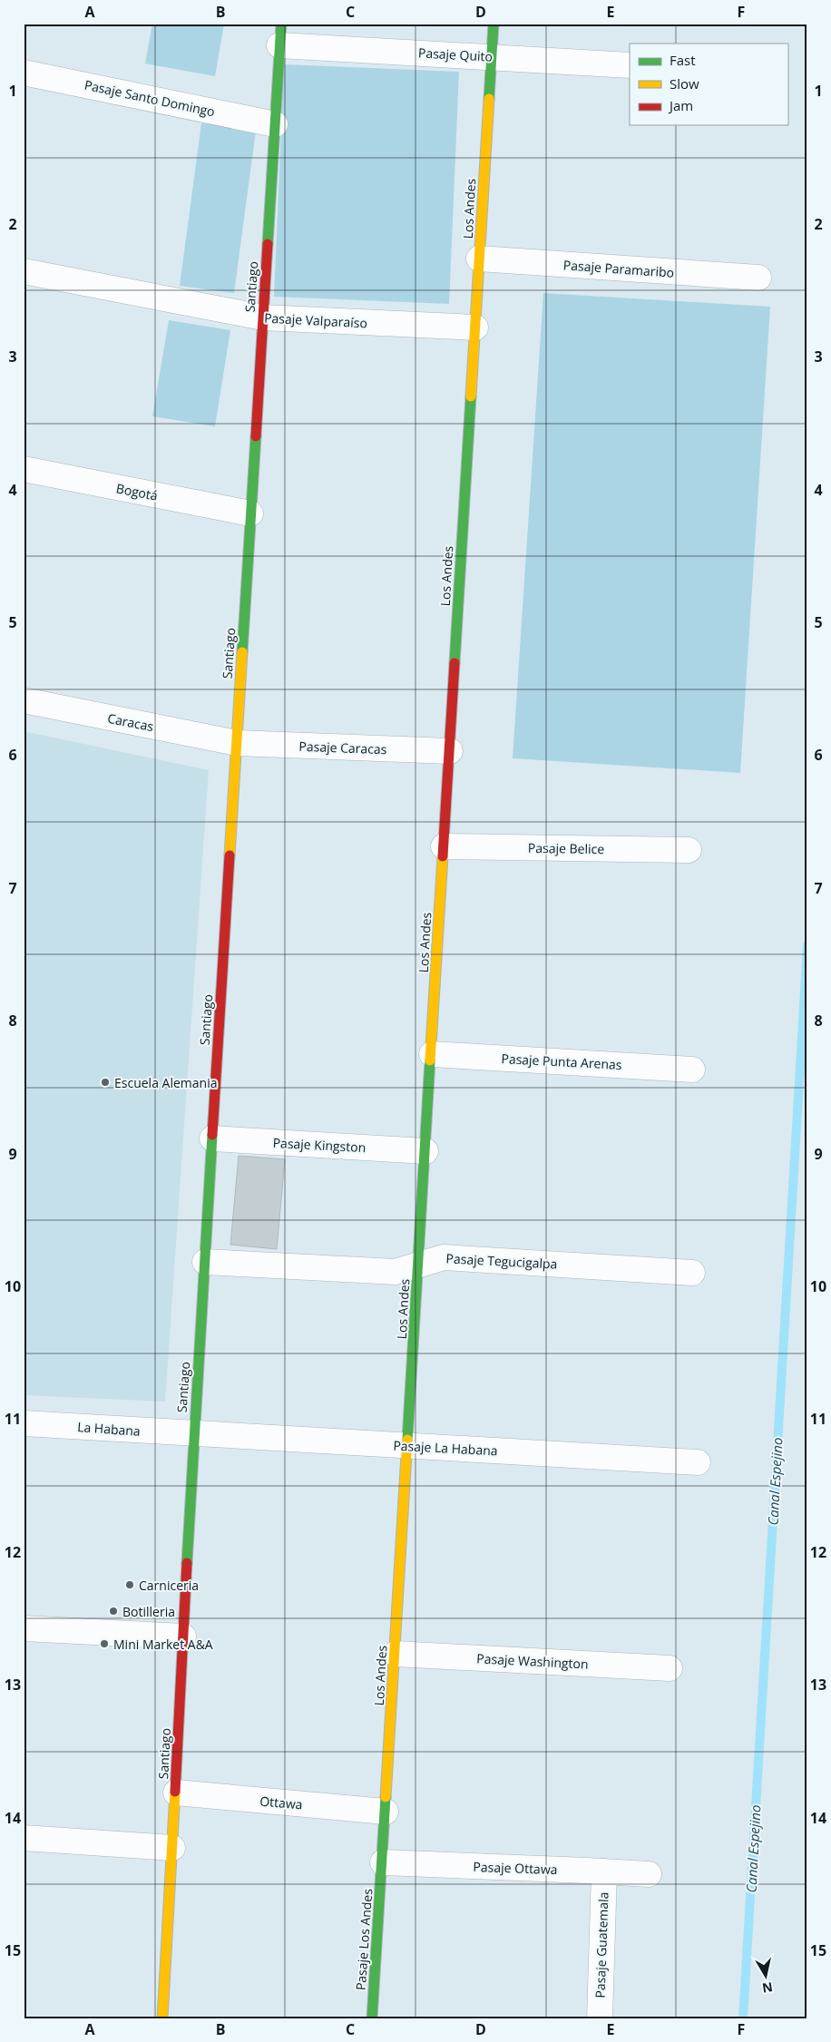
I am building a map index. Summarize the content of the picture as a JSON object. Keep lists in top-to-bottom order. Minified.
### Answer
{"streets":{"street":["Pasaje Quito","Pasaje Santo Domingo","Los Andes","Pasaje Paramaribo","Santiago","Pasaje Valparaíso","Bogotá","Caracas","Pasaje Caracas","Pasaje Belice","Pasaje Punta Arenas","Pasaje Kingston","Pasaje Tegucigalpa","La Habana","Pasaje La Habana","Pasaje Washington","Ottawa","Pasaje Ottawa","Pasaje Los Andes","Pasaje Guatemala"]},"crossings":[["Pasaje Quito","Los Andes"],["Pasaje Quito","Santiago"],["Pasaje Santo Domingo","Santiago"],["Los Andes","Pasaje Paramaribo"],["Los Andes","Pasaje Valparaíso"],["Los Andes","Pasaje Caracas"],["Los Andes","Pasaje Belice"],["Los Andes","Pasaje Punta Arenas"],["Los Andes","Pasaje Kingston"],["Los Andes","Pasaje Tegucigalpa"],["Los Andes","Pasaje La Habana"],["Los Andes","Pasaje Washington"],["Los Andes","Ottawa"],["Los Andes","Pasaje Ottawa"],["Los Andes","Pasaje Los Andes"],["Santiago","Pasaje Valparaíso"],["Santiago","Bogotá"],["Santiago","Caracas"],["Santiago","Pasaje Caracas"],["Santiago","Pasaje Kingston"],["Santiago","Pasaje Tegucigalpa"],["Santiago","La Habana"],["Santiago","Pasaje La Habana"],["Santiago","Ottawa"],["Caracas","Pasaje Caracas"],["La Habana","Pasaje La Habana"],["Pasaje Ottawa","Pasaje Los Andes"],["Pasaje Ottawa","Pasaje Guatemala"]],"water":["Canal Espejino"],"places":["Escuela Alemania","Carniceria","Botilleria","Mini Market A&A"],"legend":["Fast","Slow","Jam"],"north":"bottom","grid":{"columns":["A","B","C","D","E","F"],"rows":["1","2","3","4","5","6","7","8","9","10","11","12","13","14","15"]}}
